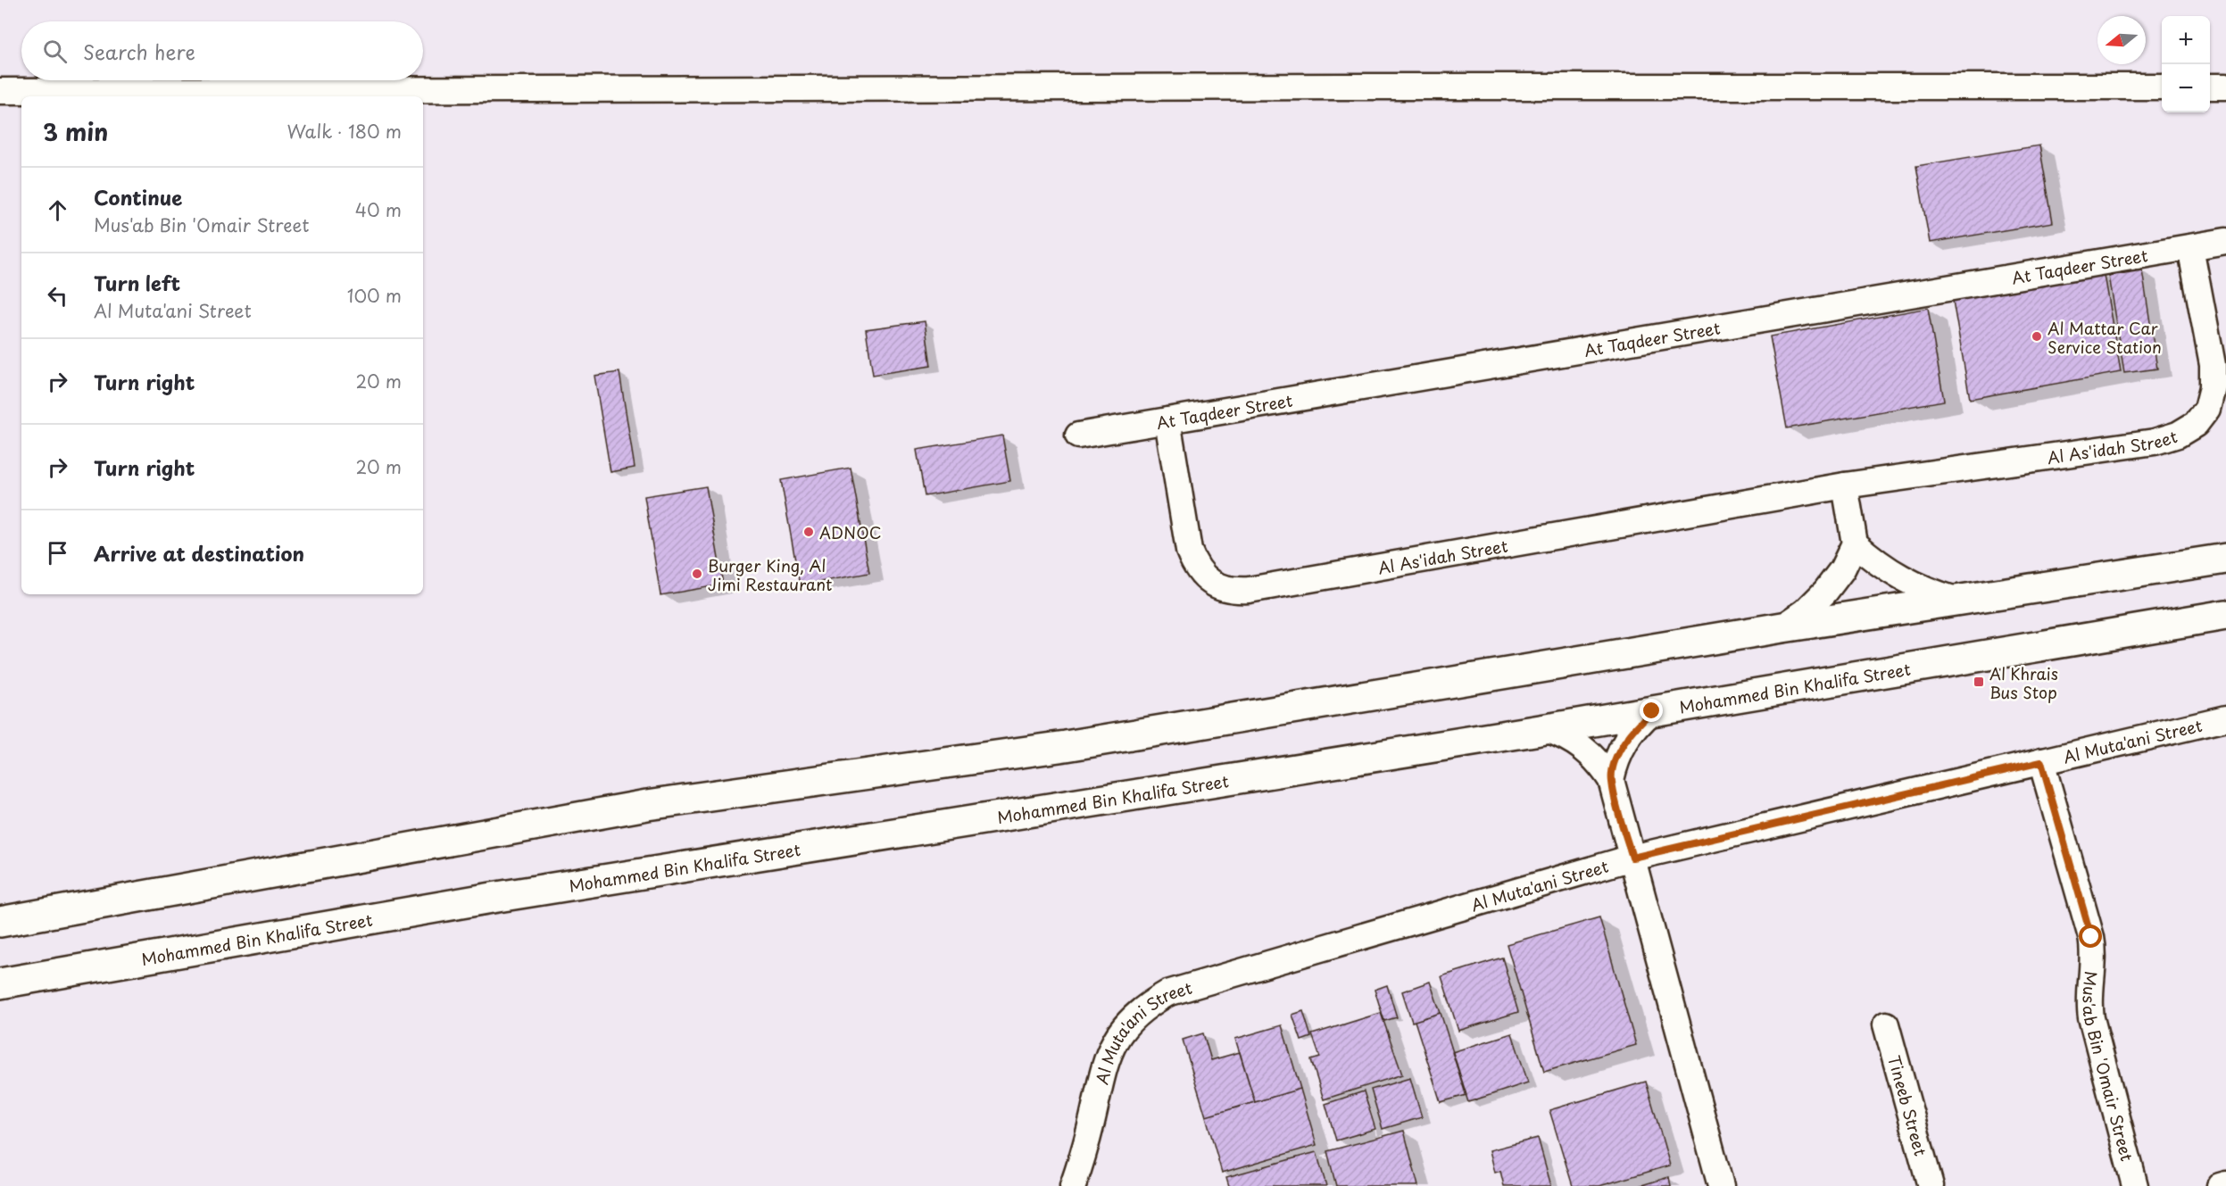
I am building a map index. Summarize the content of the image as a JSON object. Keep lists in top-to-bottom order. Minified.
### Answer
{"streets":{"highway":["Mohammed Bin Khalifa Street"],"street":["At Taqdeer Street","Al As'idah Street","Al Muta'ani Street","Mus'ab Bin 'Omair Street","Tineeb Street"]},"crossings":[["At Taqdeer Street","Al As'idah Street"],["Al Muta'ani Street","Mus'ab Bin 'Omair Street"]],"places":{"other":["Al Mattar Car Service Station","ADNOC","Burger King, Al Jimi Restaurant"],"transit":["Al Khrais Bus Stop"]},"north":"left","page":{"map_buttons":["+","−"],"search":"Search here","heading":["3 min","Walk · 180 m"],"list":[["Continue","Mus'ab Bin 'Omair Street","40 m"],["Turn left","Al Muta'ani Street","100 m"],["Turn right","20 m"],["Turn right","20 m"],"Arrive at destination"]}}
